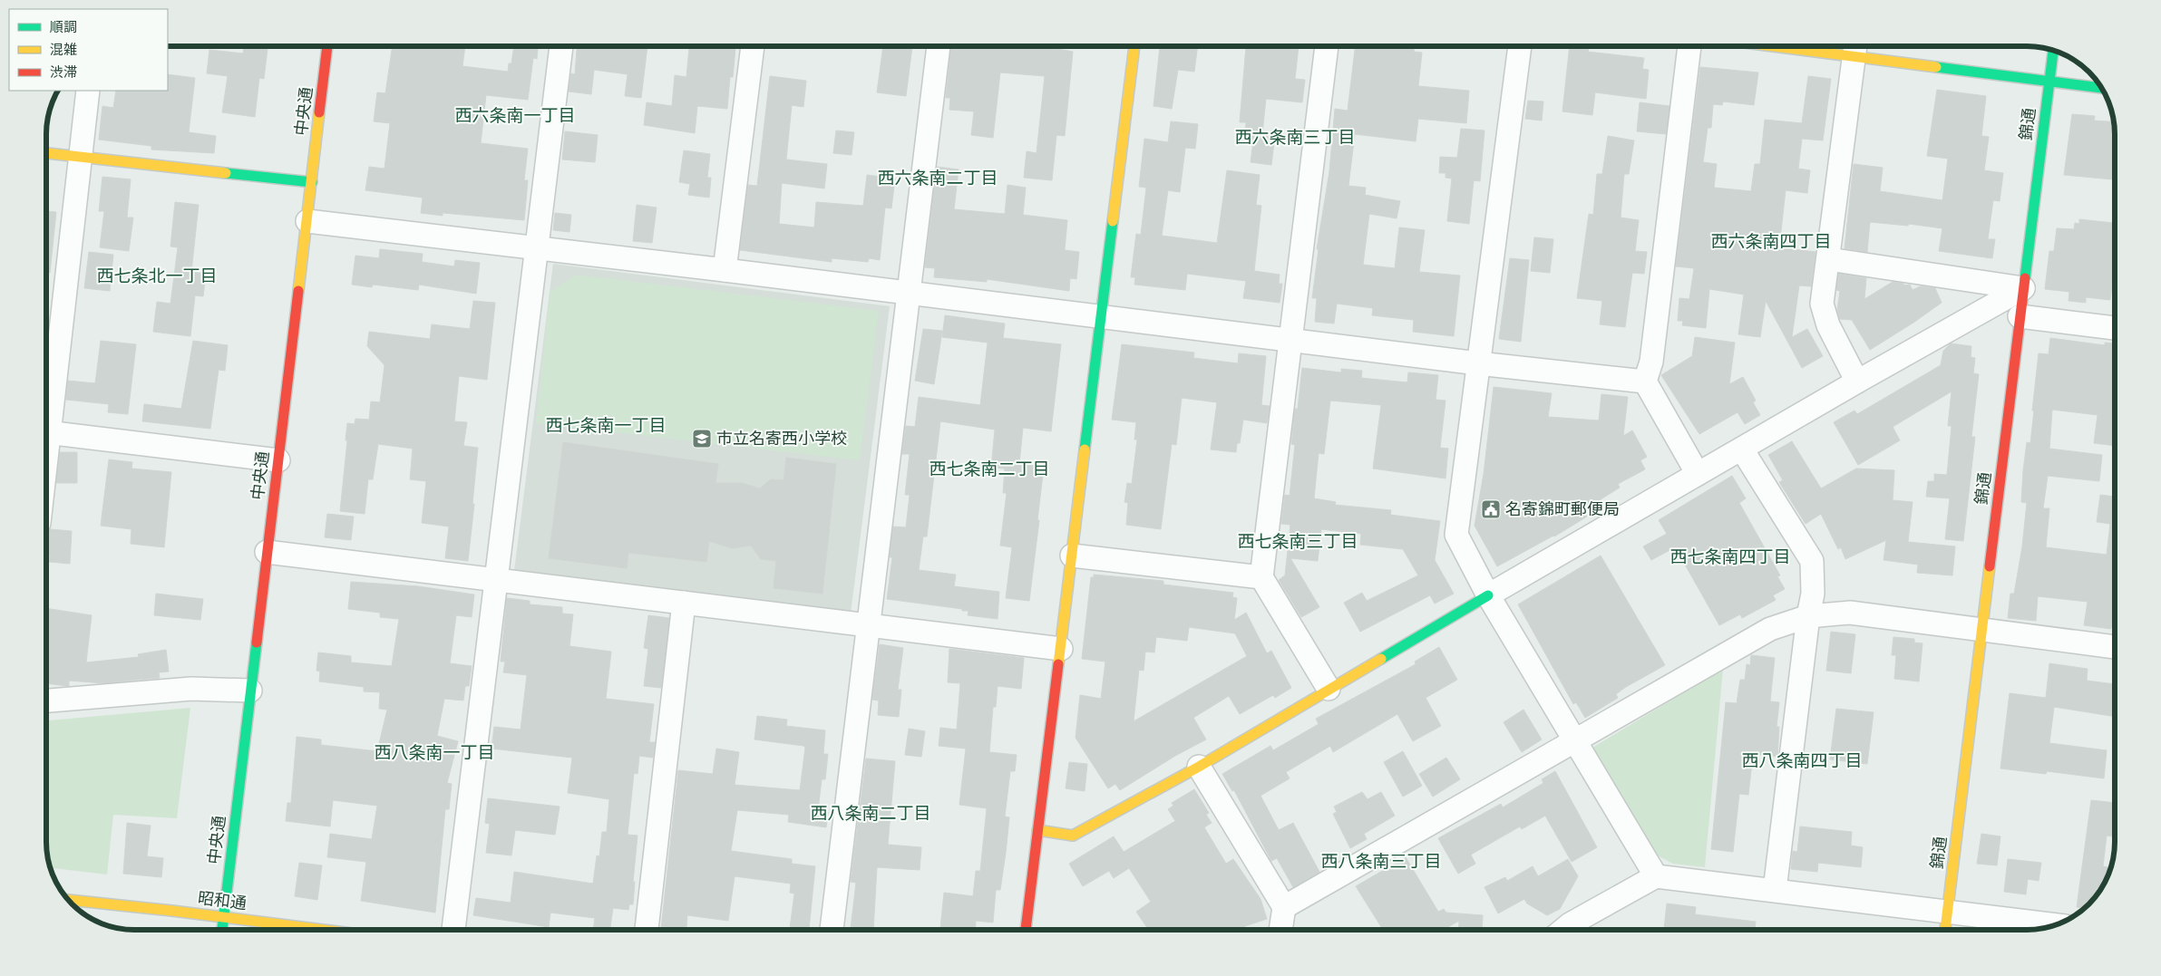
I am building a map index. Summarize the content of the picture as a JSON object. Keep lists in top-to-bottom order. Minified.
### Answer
{"streets":{"street":["中央通","錦通","昭和通"]},"crossings":[["中央通","昭和通"]],"districts":["西六条南一丁目","西六条南三丁目","西六条南二丁目","西六条南四丁目","西七条北一丁目","西七条南一丁目","西七条南二丁目","西七条南三丁目","西七条南四丁目","西八条南一丁目","西八条南四丁目","西八条南二丁目","西八条南三丁目"],"places":{"school or university":["市立名寄西小学校"],"public building":["名寄錦町郵便局"]},"legend":["順調","混雑","渋滞"]}
